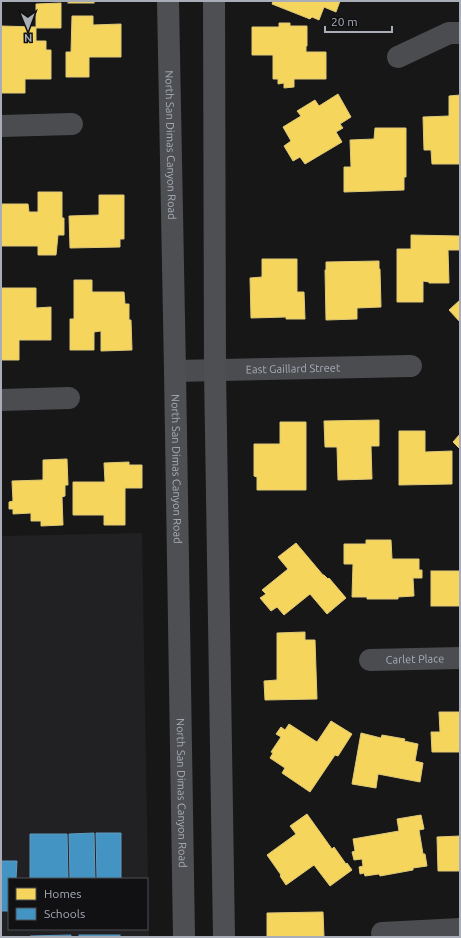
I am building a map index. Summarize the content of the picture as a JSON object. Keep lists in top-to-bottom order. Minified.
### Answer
{"streets":{"main road":["North San Dimas Canyon Road"],"street":["East Gaillard Street","Carlet Place"]},"crossings":[["North San Dimas Canyon Road","East Gaillard Street"]],"legend":["Homes","Schools"],"scale_bar":"20 m","north":"bottom"}
